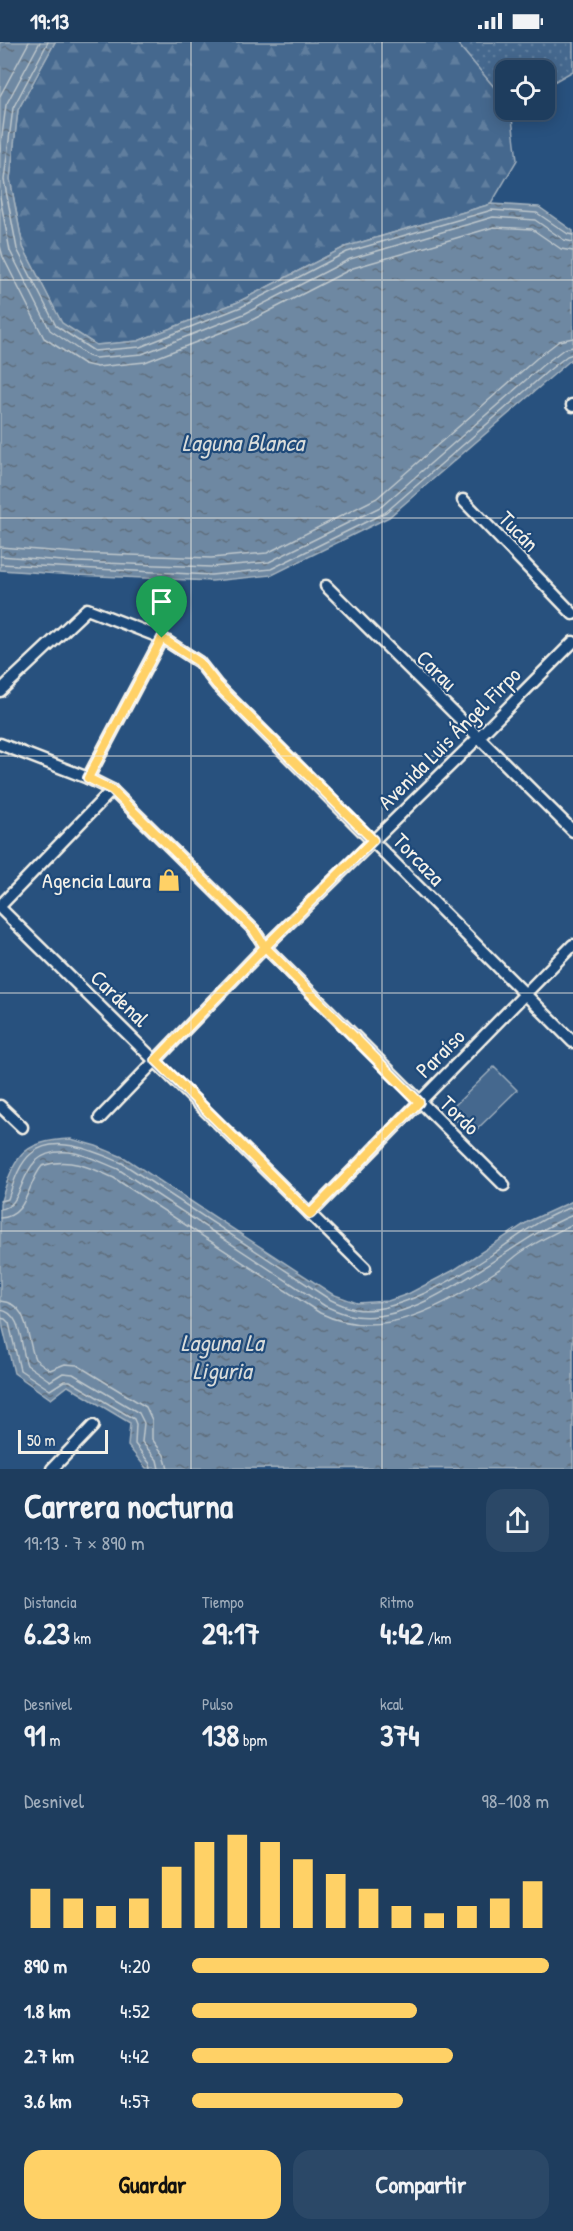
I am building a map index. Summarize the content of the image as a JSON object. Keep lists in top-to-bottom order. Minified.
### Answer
{"streets":{"street":["Tucán","Carau","Avenida Luis Ángel Firpo","Torcaza","Cardenal","Paraíso","Tordo"]},"crossings":[["Carau","Avenida Luis Ángel Firpo"],["Avenida Luis Ángel Firpo","Torcaza"],["Avenida Luis Ángel Firpo","Cardenal"],["Avenida Luis Ángel Firpo","Tordo"],["Torcaza","Paraíso"],["Cardenal","Paraíso"],["Paraíso","Tordo"]],"water":["Laguna Blanca","Laguna La Liguria"],"places":{"shop":["Agencia Laura"]},"scale_bar":"50 m","page":{"status":"19:13","scale":"50 m","heading":["Carrera nocturna","19:13 · 7 × 890 m"],"stats":[["Distancia","6.23 km"],["Tiempo","29:17"],["Ritmo","4:42 /km"],["Desnivel","91 m"],["Pulso","138 bpm"],["kcal","374"]],"chart":["Desnivel","98–108 m"],"list":[{"name":"890 m","note":"4:20"},{"name":"1.8 km","note":"4:52"},{"name":"2.7 km","note":"4:42"},{"name":"3.6 km","note":"4:57"}],"buttons":["Guardar","Compartir"]}}
